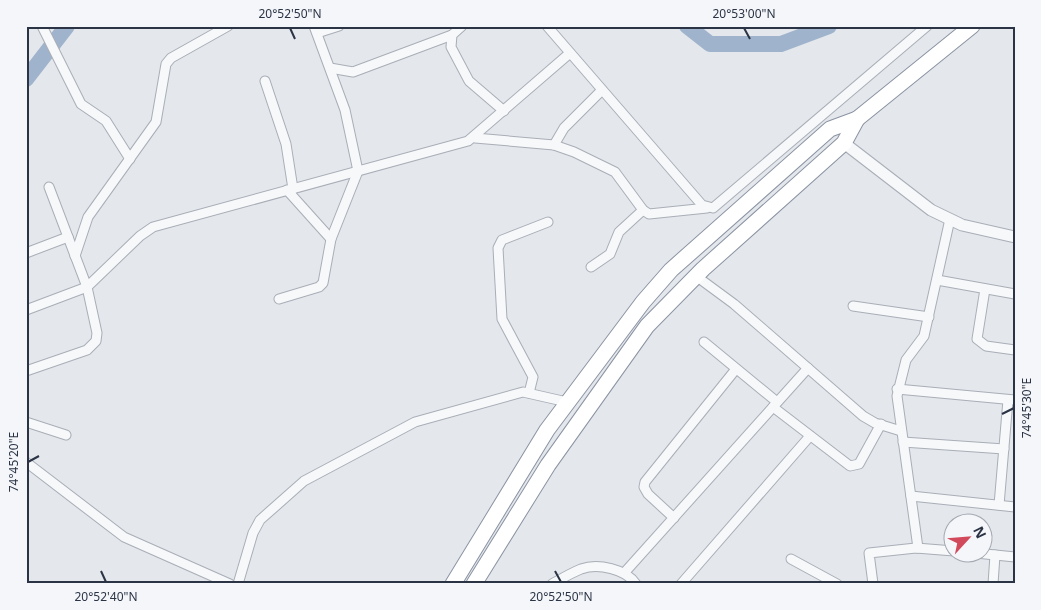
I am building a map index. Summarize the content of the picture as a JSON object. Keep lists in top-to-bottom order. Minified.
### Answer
{"north":"top right","coordinates":["20°52'50\"N","20°53'00\"N","74°45'30\"E","74°45'20\"E","20°52'40\"N"]}
